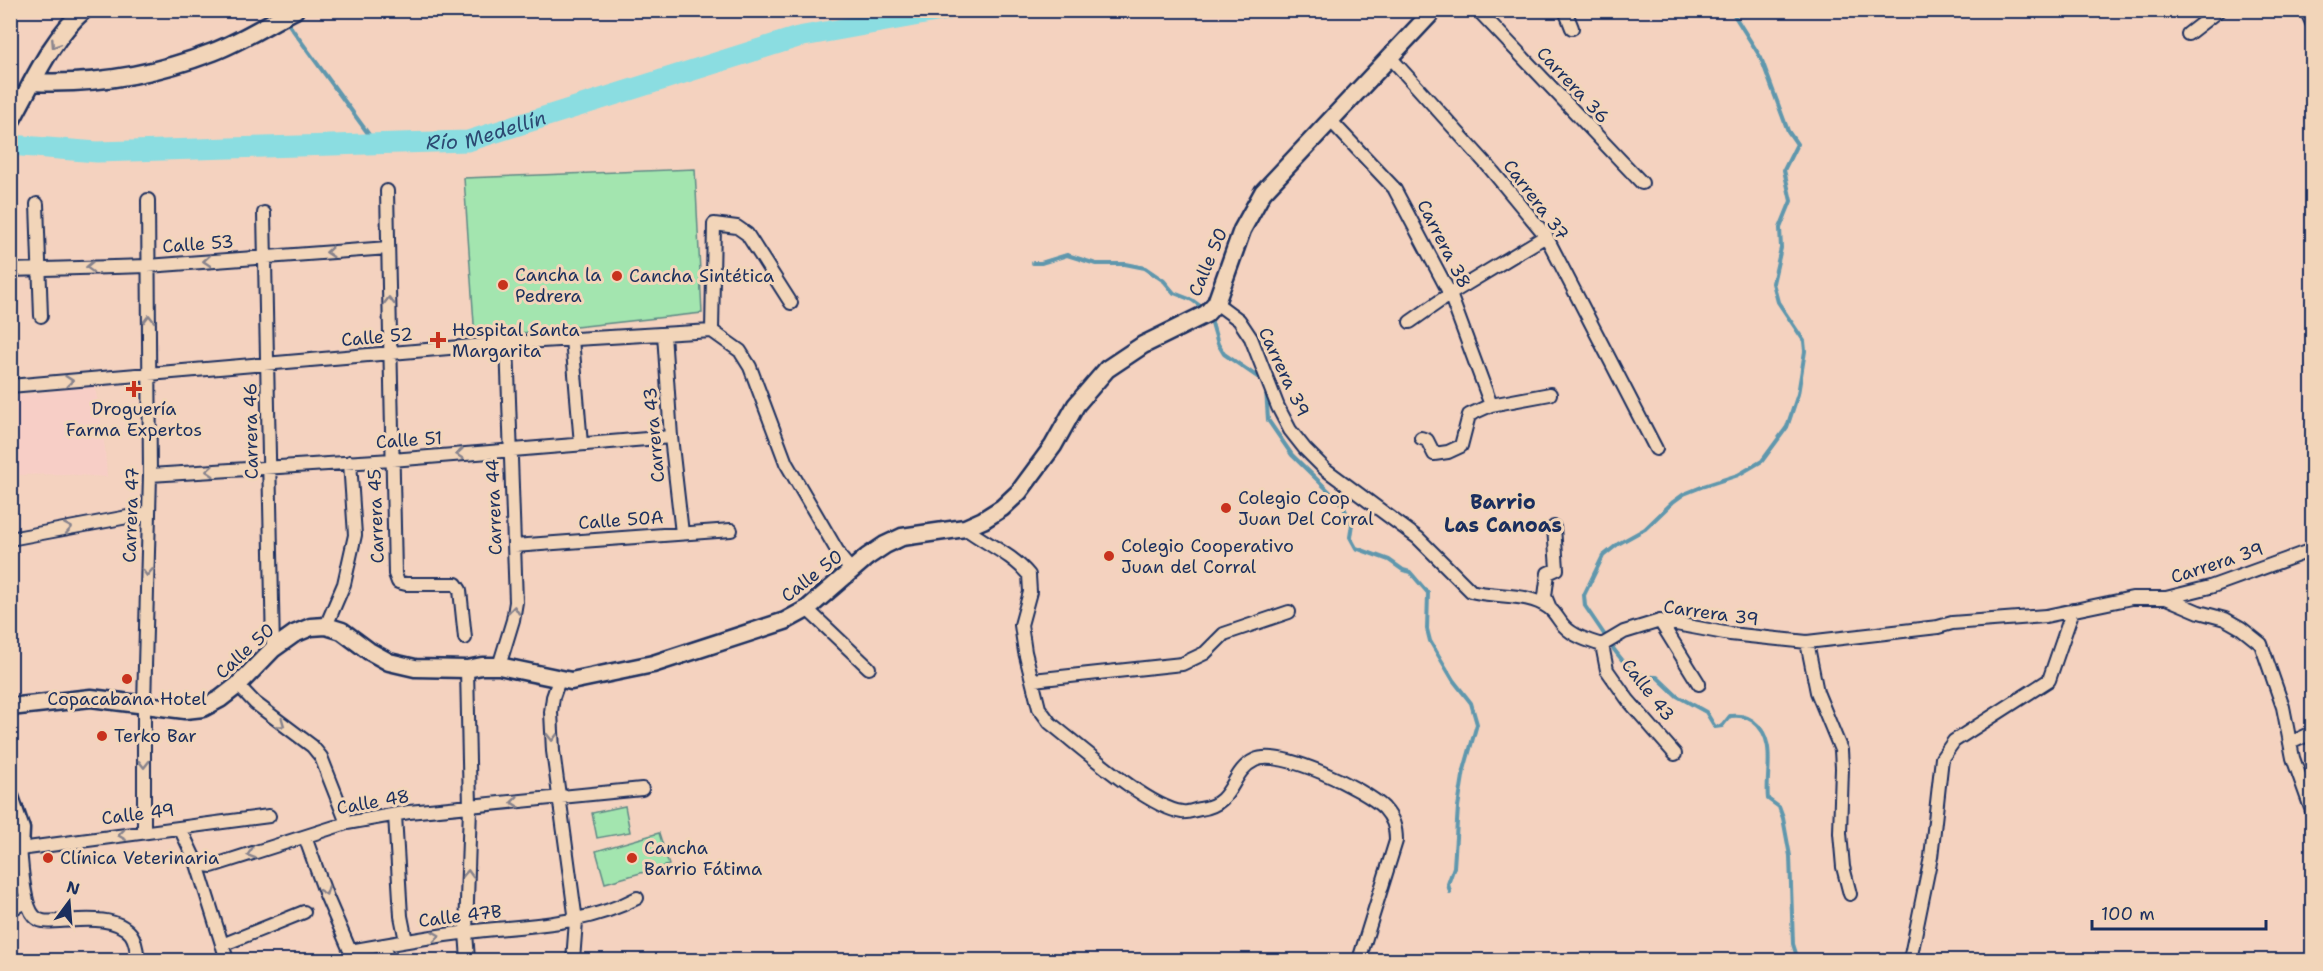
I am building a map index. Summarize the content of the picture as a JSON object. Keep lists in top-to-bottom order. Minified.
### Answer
{"streets":{"street":["Carrera 36","Carrera 37","Calle 53","Carrera 38","Calle 50","Calle 52","Carrera 39","Carrera 46","Carrera 43","Calle 51","Carrera 44","Carrera 47","Carrera 45","Calle 50A","Calle 43","Calle 48","Calle 49","Calle 47B"]},"crossings":[["Carrera 37","Calle 50"],["Calle 53","Carrera 46"],["Calle 53","Carrera 47"],["Calle 53","Carrera 45"],["Carrera 38","Calle 50"],["Calle 50","Carrera 39"],["Calle 50","Carrera 46"],["Calle 50","Carrera 44"],["Calle 50","Carrera 47"],["Calle 52","Carrera 46"],["Calle 52","Carrera 43"],["Calle 52","Carrera 44"],["Calle 52","Carrera 47"],["Calle 52","Carrera 45"],["Carrera 39","Calle 43"],["Carrera 46","Calle 51"],["Carrera 43","Calle 51"],["Carrera 43","Calle 50A"],["Calle 51","Carrera 44"],["Calle 51","Carrera 47"],["Calle 51","Carrera 45"],["Carrera 44","Calle 50A"],["Carrera 47","Calle 49"]],"one_way":["Calle 53","Calle 51","Carrera 44","Calle 49"],"districts":["Barrio Las Canoas"],"water":["Río Medellín"],"places":{"other":["Cancha Sintética","Cancha la Pedrera","Colegio Coop Juan Del Corral","Colegio Cooperativo Juan del Corral","Copacabana Hotel","Terko Bar","Clínica Veterinaria","Cancha Barrio Fátima"],"health":["Hospital Santa Margarita","Droguería Farma Expertos"]},"scale_bar":"100 m","north":"top"}
